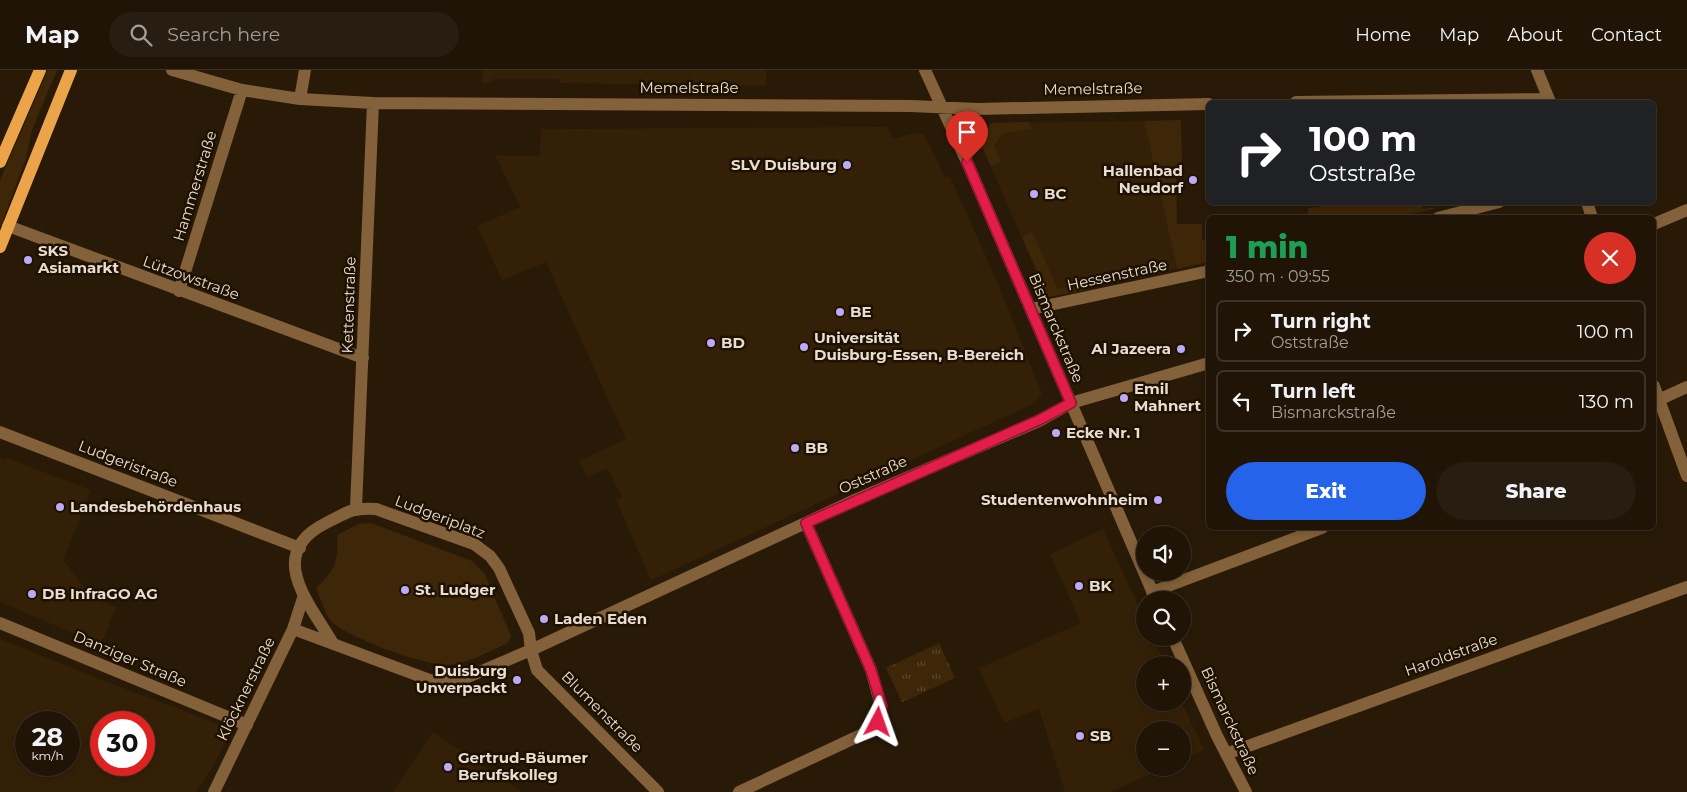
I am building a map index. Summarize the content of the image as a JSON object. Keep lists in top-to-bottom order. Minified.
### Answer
{"streets":{"street":["Memelstraße","Hammerstraße","Hessenstraße","Lützowstraße","Kettenstraße","Bismarckstraße","Ludgeristraße","Oststraße","Ludgeriplatz","Haroldstraße","Danziger Straße","Klöcknerstraße","Blumenstraße"]},"crossings":[["Memelstraße","Hammerstraße"],["Memelstraße","Kettenstraße"],["Memelstraße","Bismarckstraße"],["Hammerstraße","Lützowstraße"],["Hessenstraße","Bismarckstraße"],["Lützowstraße","Kettenstraße"],["Kettenstraße","Ludgeriplatz"],["Bismarckstraße","Oststraße"],["Bismarckstraße","Haroldstraße"],["Oststraße","Ludgeriplatz"],["Oststraße","Blumenstraße"],["Ludgeriplatz","Blumenstraße"],["Danziger Straße","Klöcknerstraße"]],"places":["SLV Duisburg","Hallenbad Neudorf","BC","SKS Asiamarkt","BE","BD","Universität Duisburg-Essen, B-Bereich","Al Jazeera","Emil Mahnert","Ecke Nr. 1","BB","Studentenwohnheim","Landesbehördenhaus","BK","St. Ludger","DB InfraGO AG","Laden Eden","Duisburg Unverpackt","SB","Gertrud-Bäumer Berufskolleg"],"page":{"header":"Map","search":"Search here","nav":["Home","Map","About","Contact"],"turn":["100 m","Oststraße"],"heading":["1 min","350 m · 09:55"],"list":[{"name":"Turn right","note":"Oststraße","value":"100 m"},{"name":"Turn left","note":"Bismarckstraße","value":"130 m"}],"buttons":["Exit","Share"],"map_buttons":["+","−"],"speed":"28 km/h","limit":"30"}}
